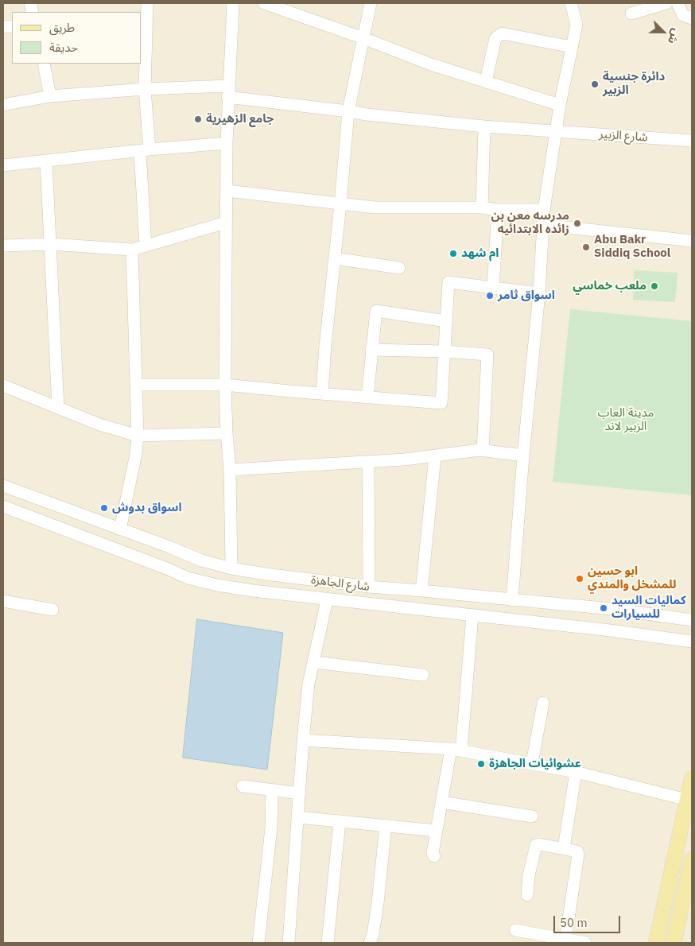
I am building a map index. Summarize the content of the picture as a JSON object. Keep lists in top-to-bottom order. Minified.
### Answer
{"streets":{"street":["شارع الزبير","شارع الجاهزة"]},"parks":["مدينة العاب الزبير لاند"],"places":["دائرة جنسية الزبير","جامع الزهيرية","مدرسه معن بن زائده الابتدائيه","Abu Bakr Siddiq School","ام شهد","ملعب خماسي","اسواق ثامر","اسواق بدوش","ابو حسين للمشخل والمندي","كماليات السيد للسيارات","عشوائيات الجاهزة"],"legend":["طريق","حديقة"],"scale_bar":"50 m","north":"bottom right"}
